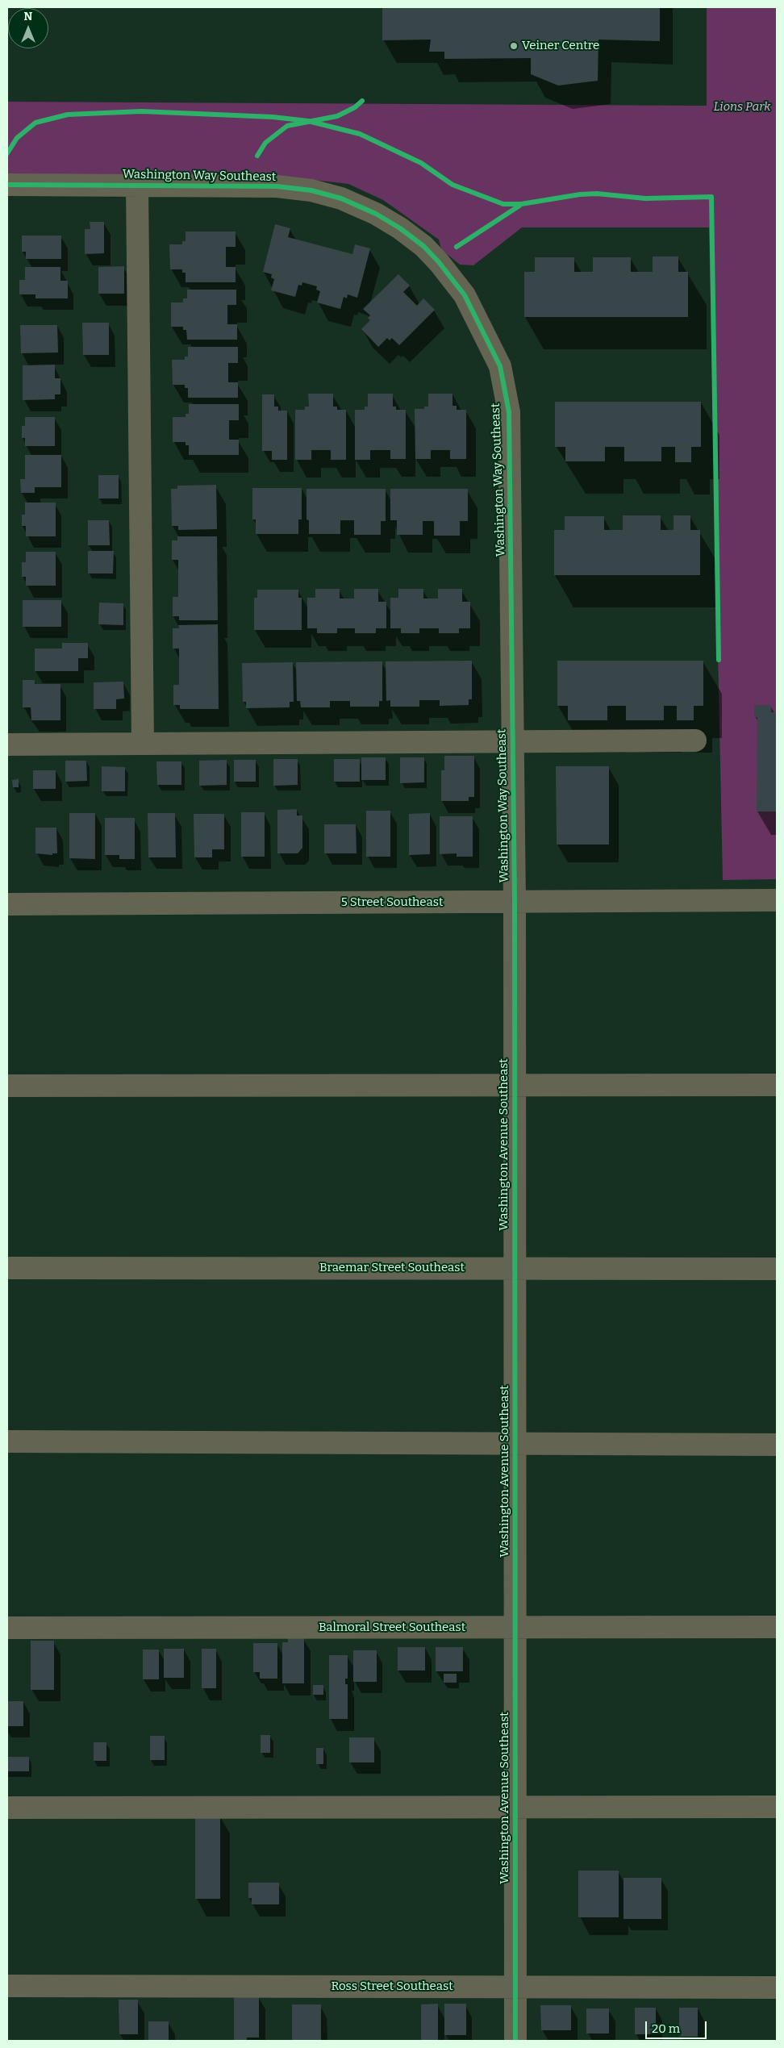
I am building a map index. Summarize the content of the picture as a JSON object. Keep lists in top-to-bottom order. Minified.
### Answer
{"streets":{"street":["Washington Way Southeast","5 Street Southeast","Washington Avenue Southeast","Braemar Street Southeast","Balmoral Street Southeast","Ross Street Southeast"]},"crossings":[["Washington Way Southeast","5 Street Southeast"],["Washington Way Southeast","Washington Avenue Southeast"],["5 Street Southeast","Washington Avenue Southeast"],["Washington Avenue Southeast","Braemar Street Southeast"],["Washington Avenue Southeast","Balmoral Street Southeast"],["Washington Avenue Southeast","Ross Street Southeast"]],"parks":["Lions Park"],"places":["Veiner Centre"],"scale_bar":"20 m","north":"top"}
